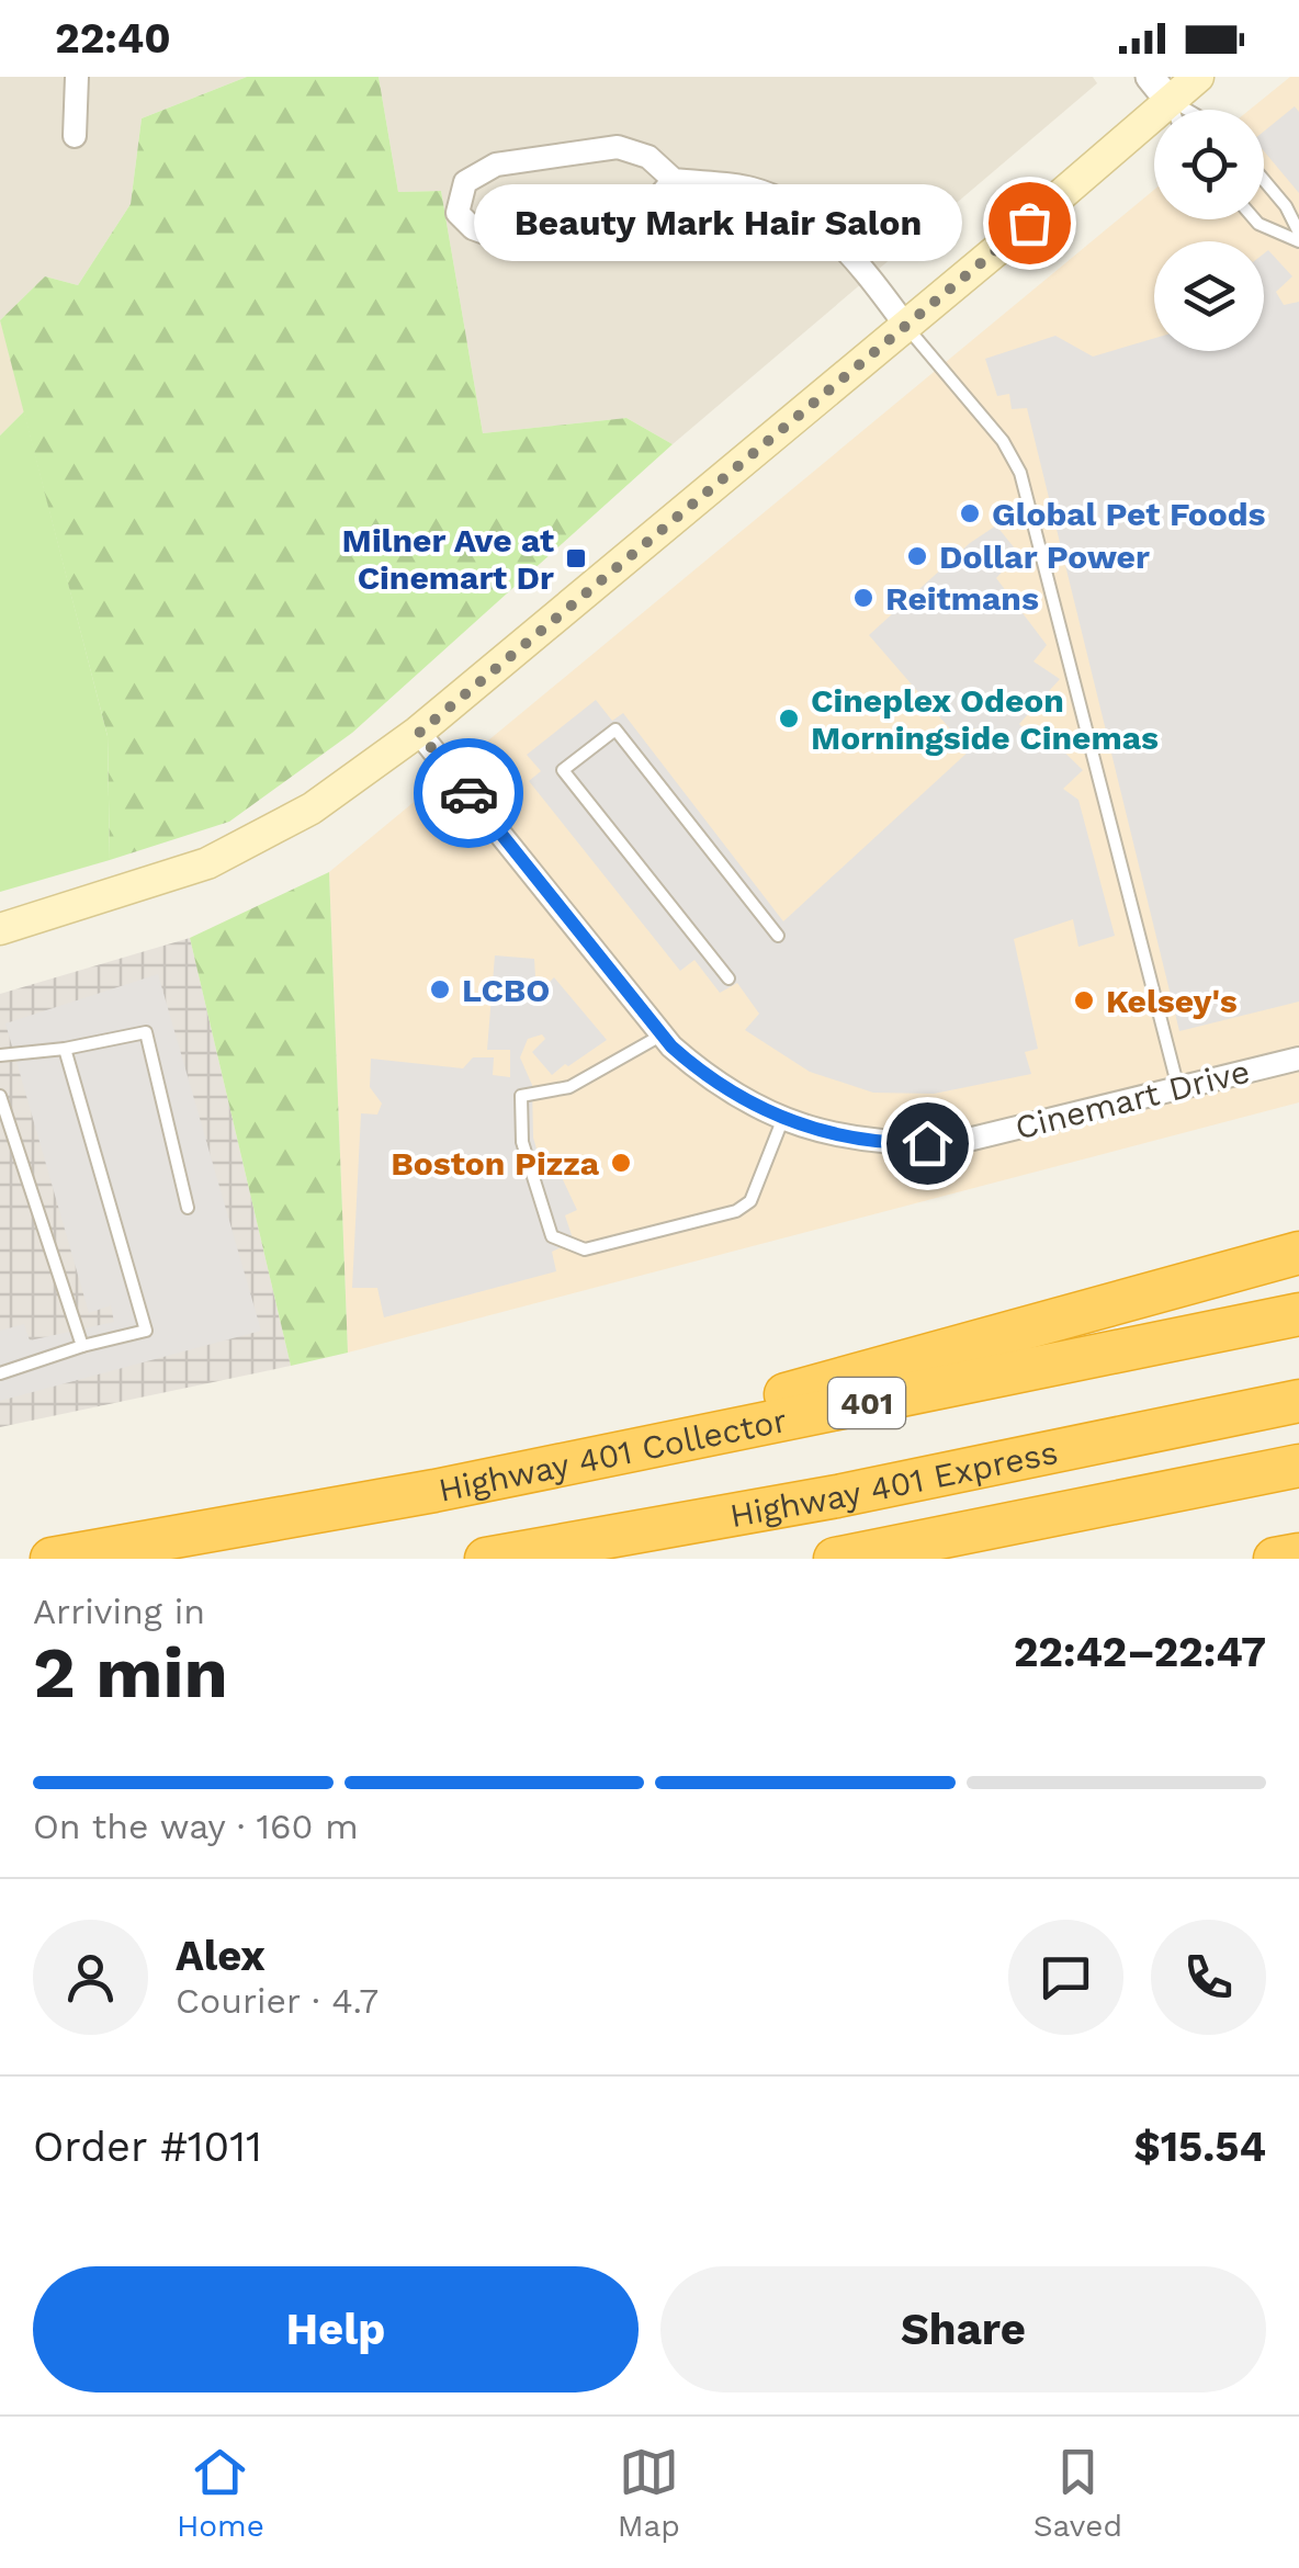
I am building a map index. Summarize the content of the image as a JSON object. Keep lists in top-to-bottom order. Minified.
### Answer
{"streets":{"highway":["401","Highway 401 Collector","Highway 401 Express"],"street":["Cinemart Drive"]},"places":{"other":["Beauty Mark Hair Salon","Global Pet Foods","Dollar Power","Reitmans","Cineplex Odeon Morningside Cinemas","LCBO","Kelsey's","Boston Pizza"],"transit":["Milner Ave at Cinemart Dr"]},"page":{"status":"22:40","bubble":"Beauty Mark Hair Salon","heading":["2 min","Arriving in","22:42–22:47"],"panel":["Alex","Courier · 4.7","Order #1011","$15.54"],"bar":"On the way · 160 m","buttons":["Help","Share"],"tabs":["Home","Map","Saved"]}}
